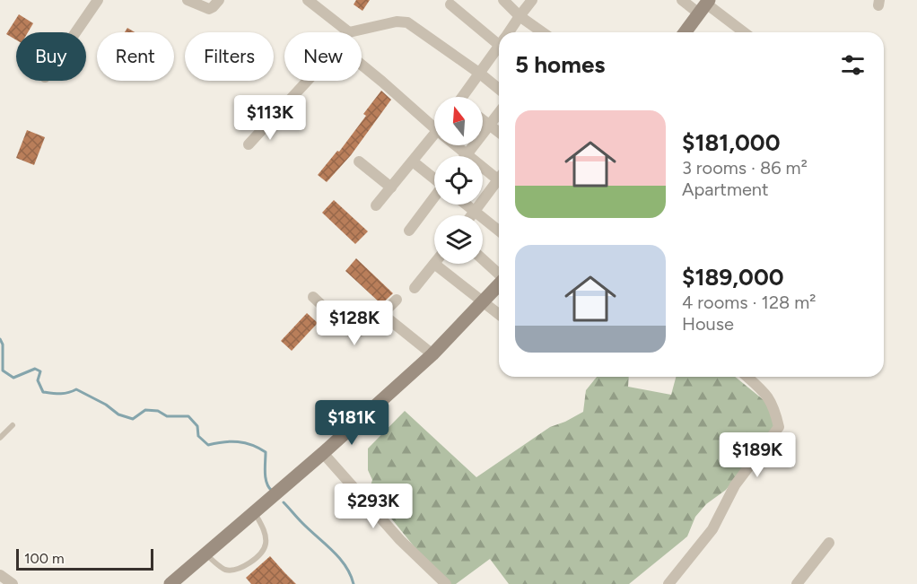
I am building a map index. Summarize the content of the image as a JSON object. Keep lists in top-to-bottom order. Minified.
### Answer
{"scale_bar":"100 m","north":"top","page":{"chip":["Buy","Rent","Filters","New"],"heading":"5 homes","price":["$113K","$128K","$181K","$189K","$293K"],"list":[{"name":"$181,000","note":"3 rooms · 86 m² · Apartment"},{"name":"$189,000","note":"4 rooms · 128 m² · House"}],"scale":"100 m"}}
